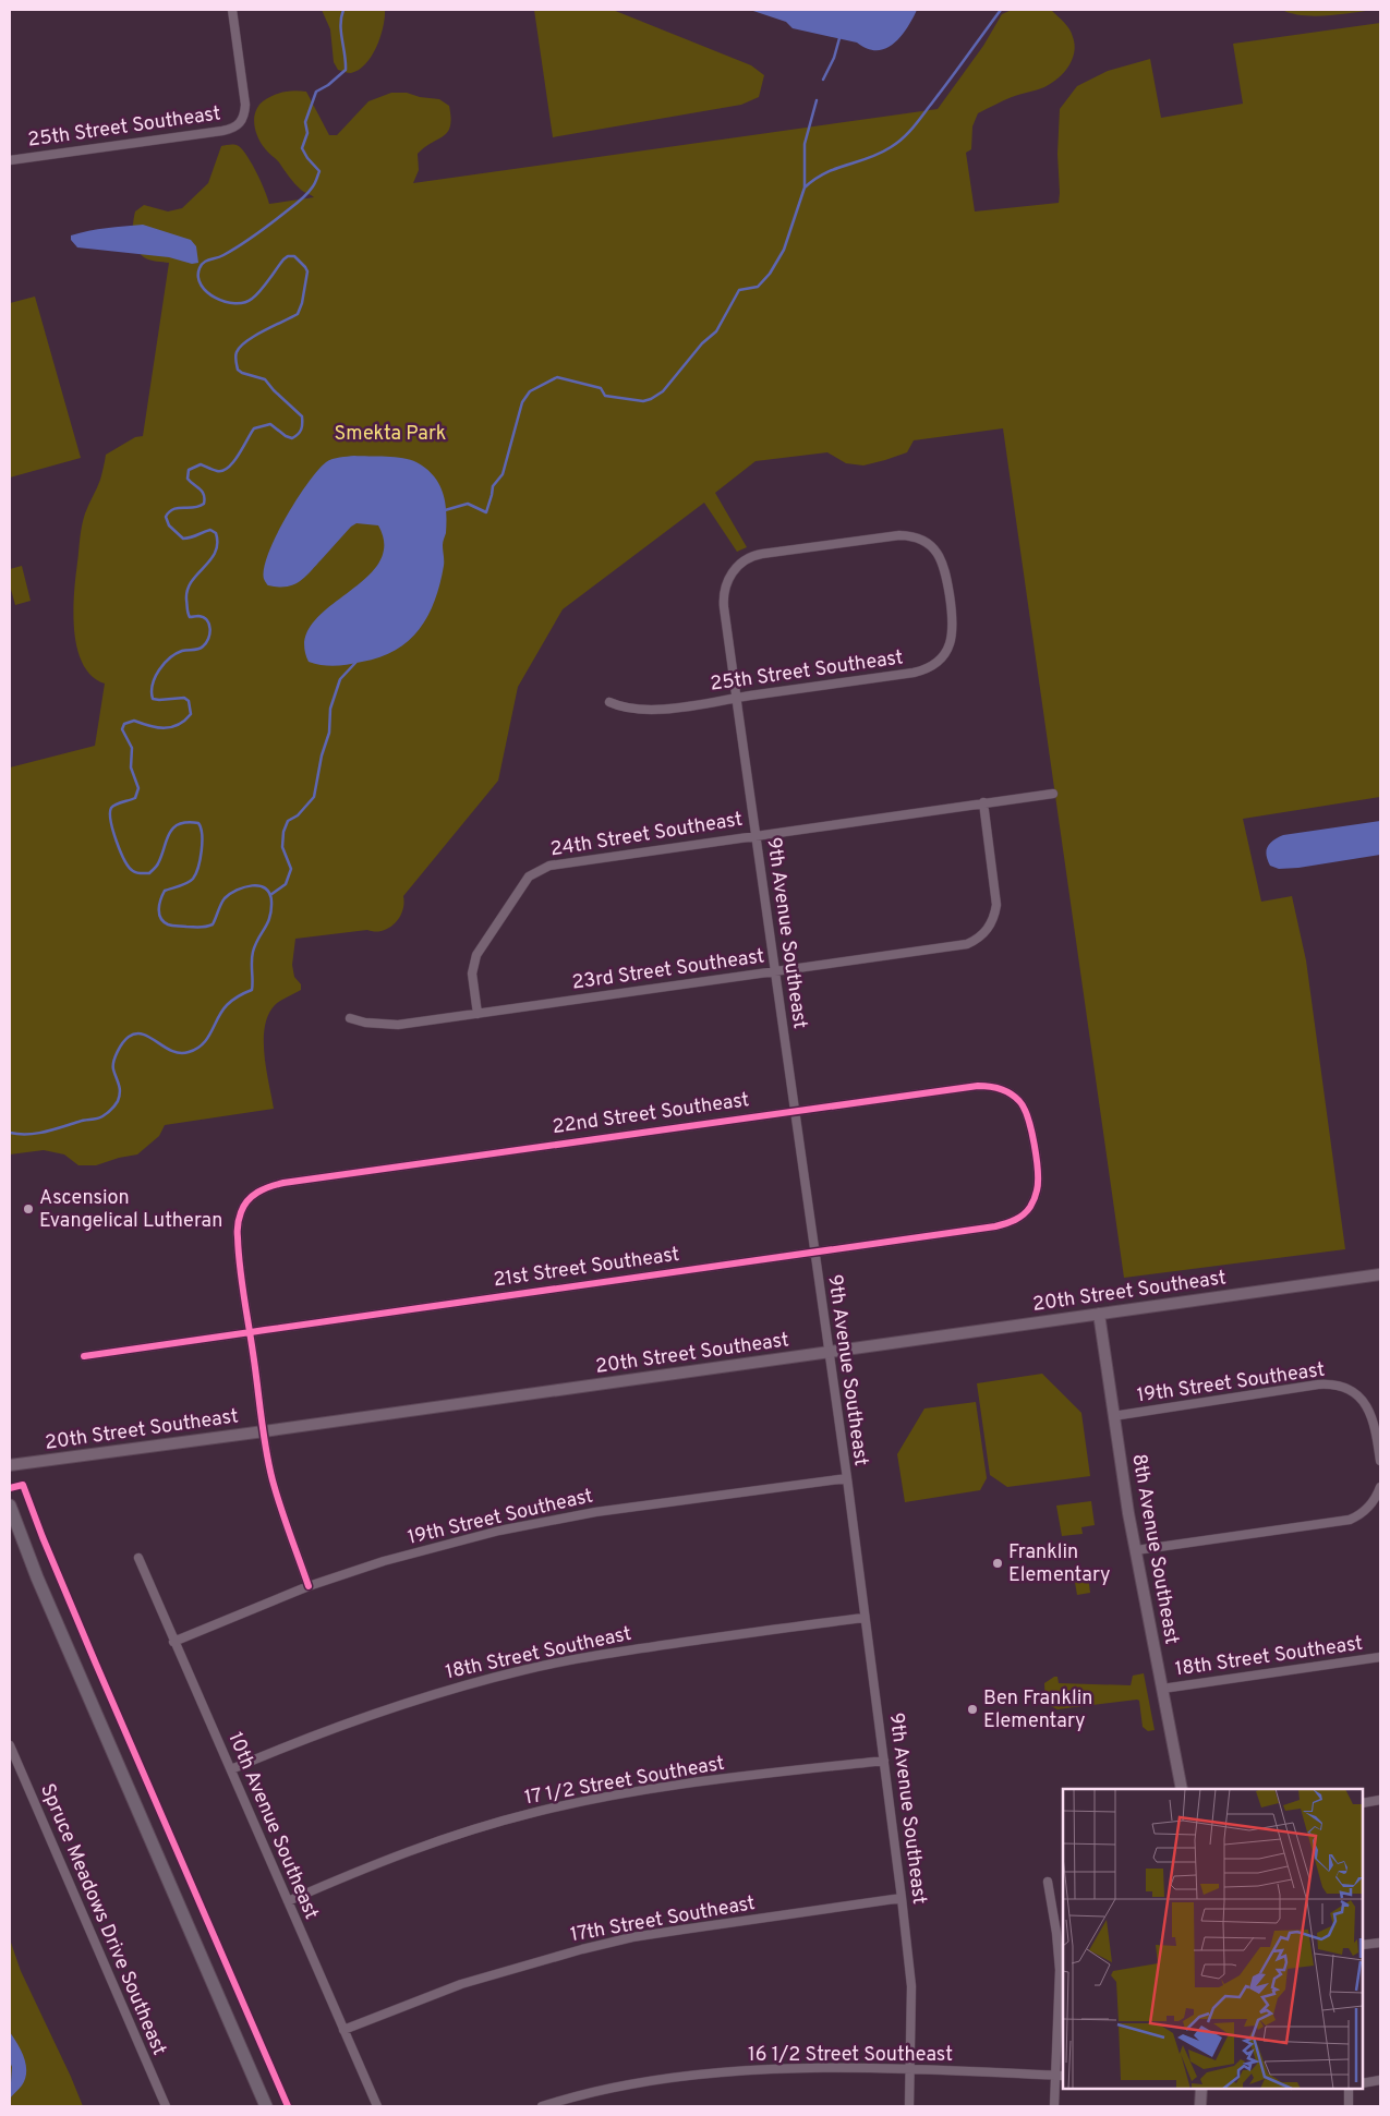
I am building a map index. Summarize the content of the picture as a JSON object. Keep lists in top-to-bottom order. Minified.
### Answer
{"streets":{"street":["25th Street Southeast","24th Street Southeast","9th Avenue Southeast","23rd Street Southeast","22nd Street Southeast","21st Street Southeast","20th Street Southeast","19th Street Southeast","8th Avenue Southeast","18th Street Southeast","17 1/2 Street Southeast","10th Avenue Southeast","Spruce Meadows Drive Southeast","17th Street Southeast","16 1/2 Street Southeast"]},"crossings":[["25th Street Southeast","9th Avenue Southeast"],["24th Street Southeast","9th Avenue Southeast"],["24th Street Southeast","23rd Street Southeast"],["9th Avenue Southeast","23rd Street Southeast"],["9th Avenue Southeast","22nd Street Southeast"],["9th Avenue Southeast","21st Street Southeast"],["9th Avenue Southeast","20th Street Southeast"],["9th Avenue Southeast","19th Street Southeast"],["9th Avenue Southeast","18th Street Southeast"],["9th Avenue Southeast","17 1/2 Street Southeast"],["9th Avenue Southeast","17th Street Southeast"],["9th Avenue Southeast","16 1/2 Street Southeast"],["22nd Street Southeast","21st Street Southeast"],["20th Street Southeast","8th Avenue Southeast"],["19th Street Southeast","8th Avenue Southeast"],["19th Street Southeast","10th Avenue Southeast"],["8th Avenue Southeast","18th Street Southeast"],["18th Street Southeast","10th Avenue Southeast"],["17 1/2 Street Southeast","10th Avenue Southeast"],["10th Avenue Southeast","17th Street Southeast"]],"parks":["Smekta Park"],"places":["Ascension Evangelical Lutheran","Franklin Elementary","Ben Franklin Elementary"]}
